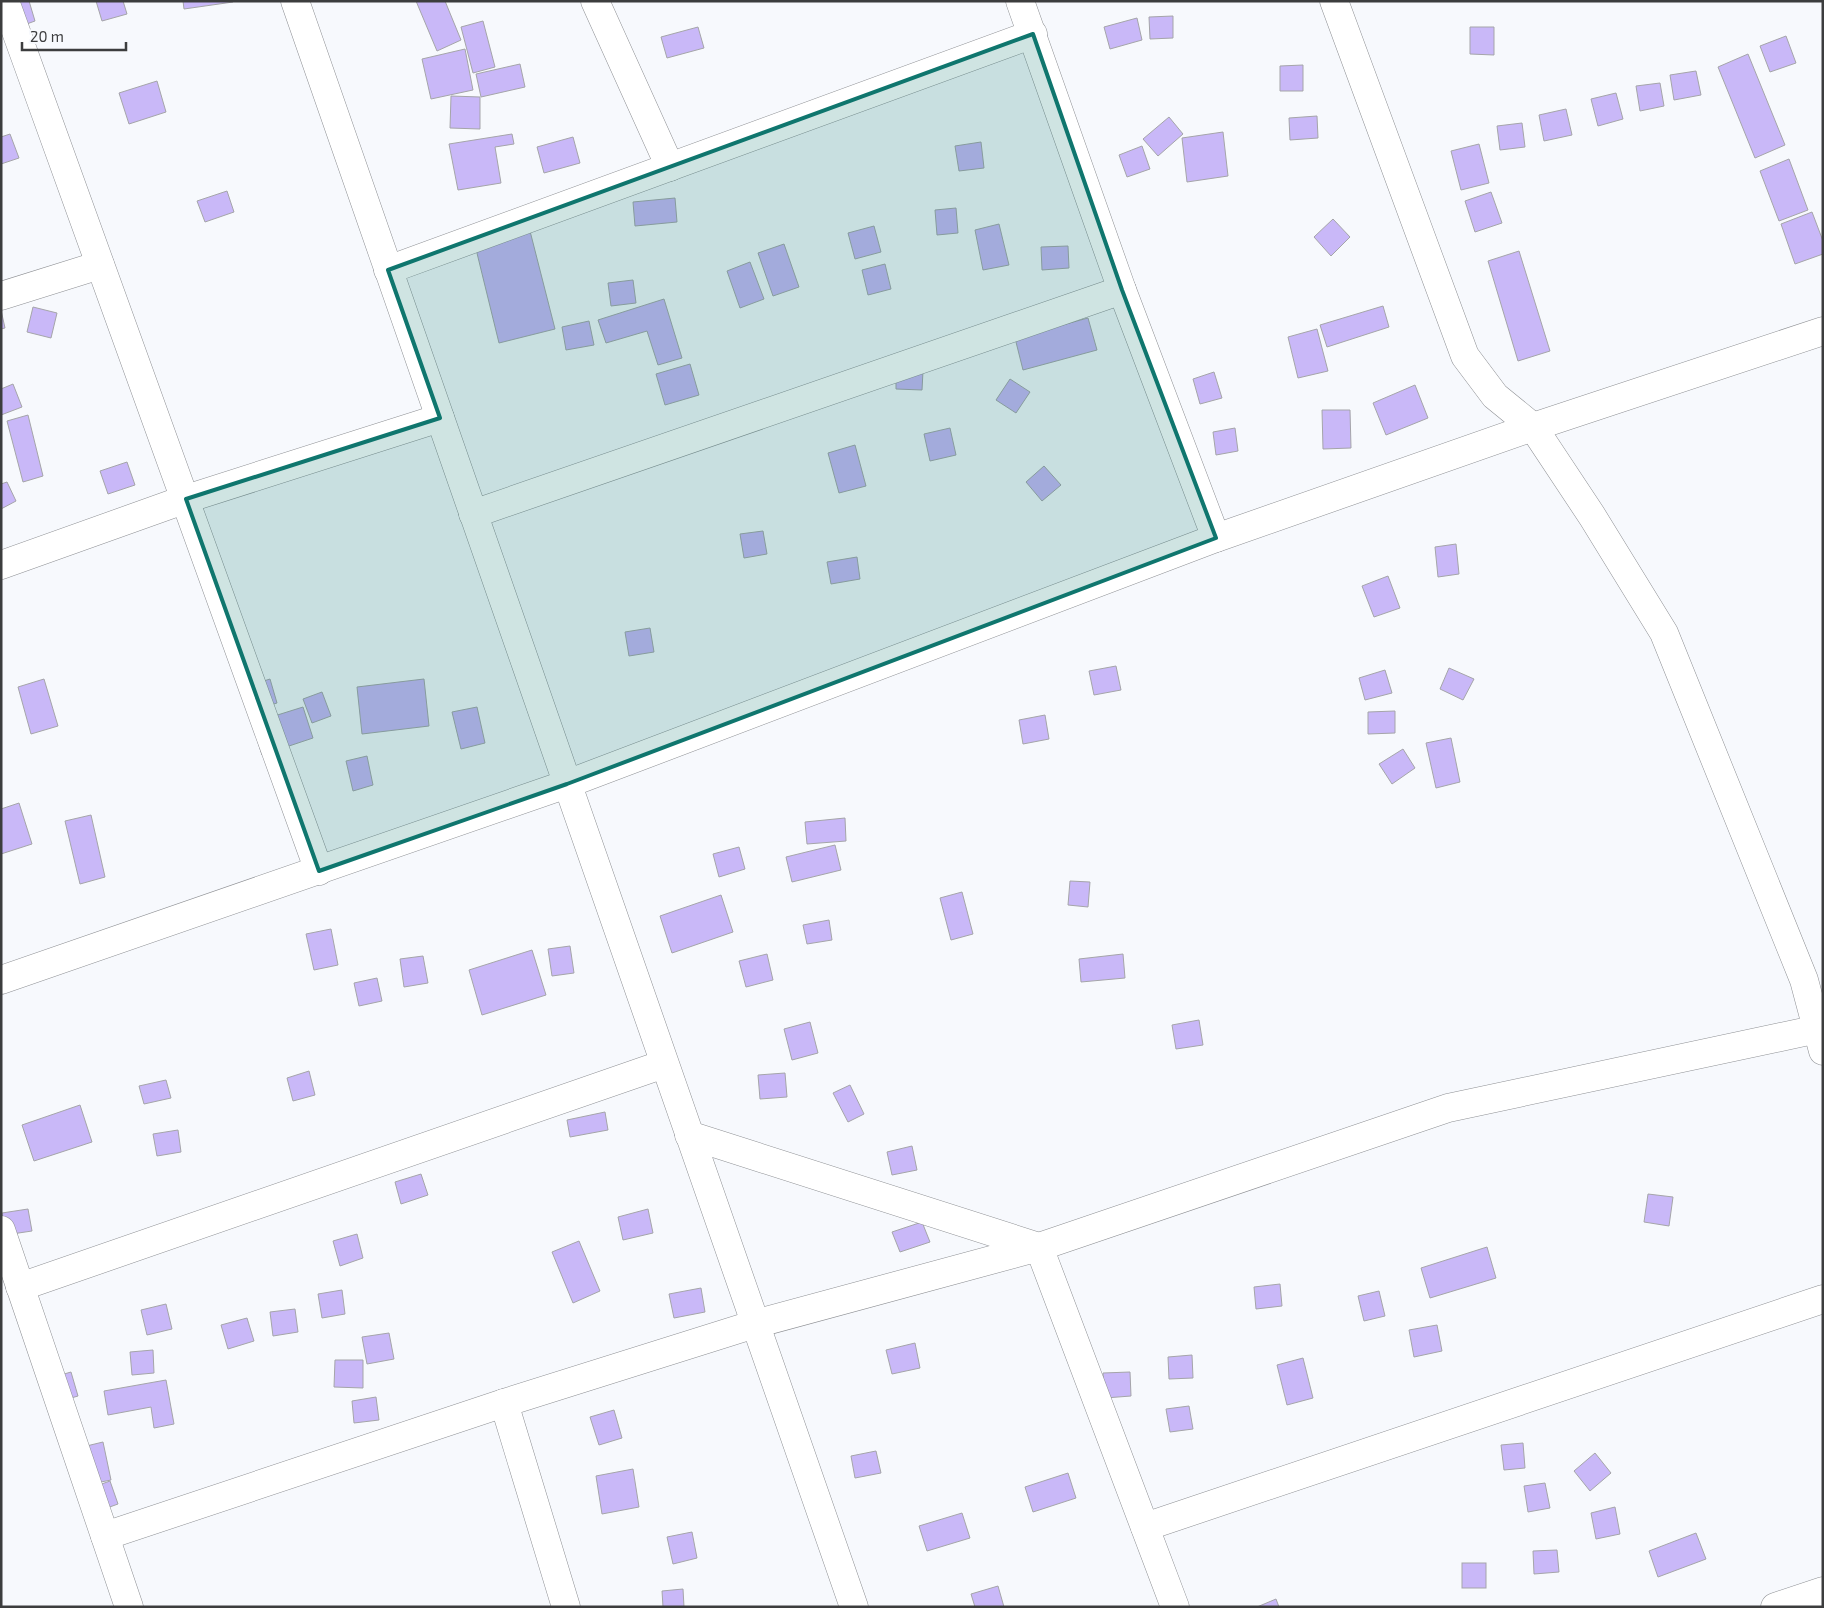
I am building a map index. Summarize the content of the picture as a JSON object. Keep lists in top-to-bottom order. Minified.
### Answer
{"scale_bar":"20 m"}
